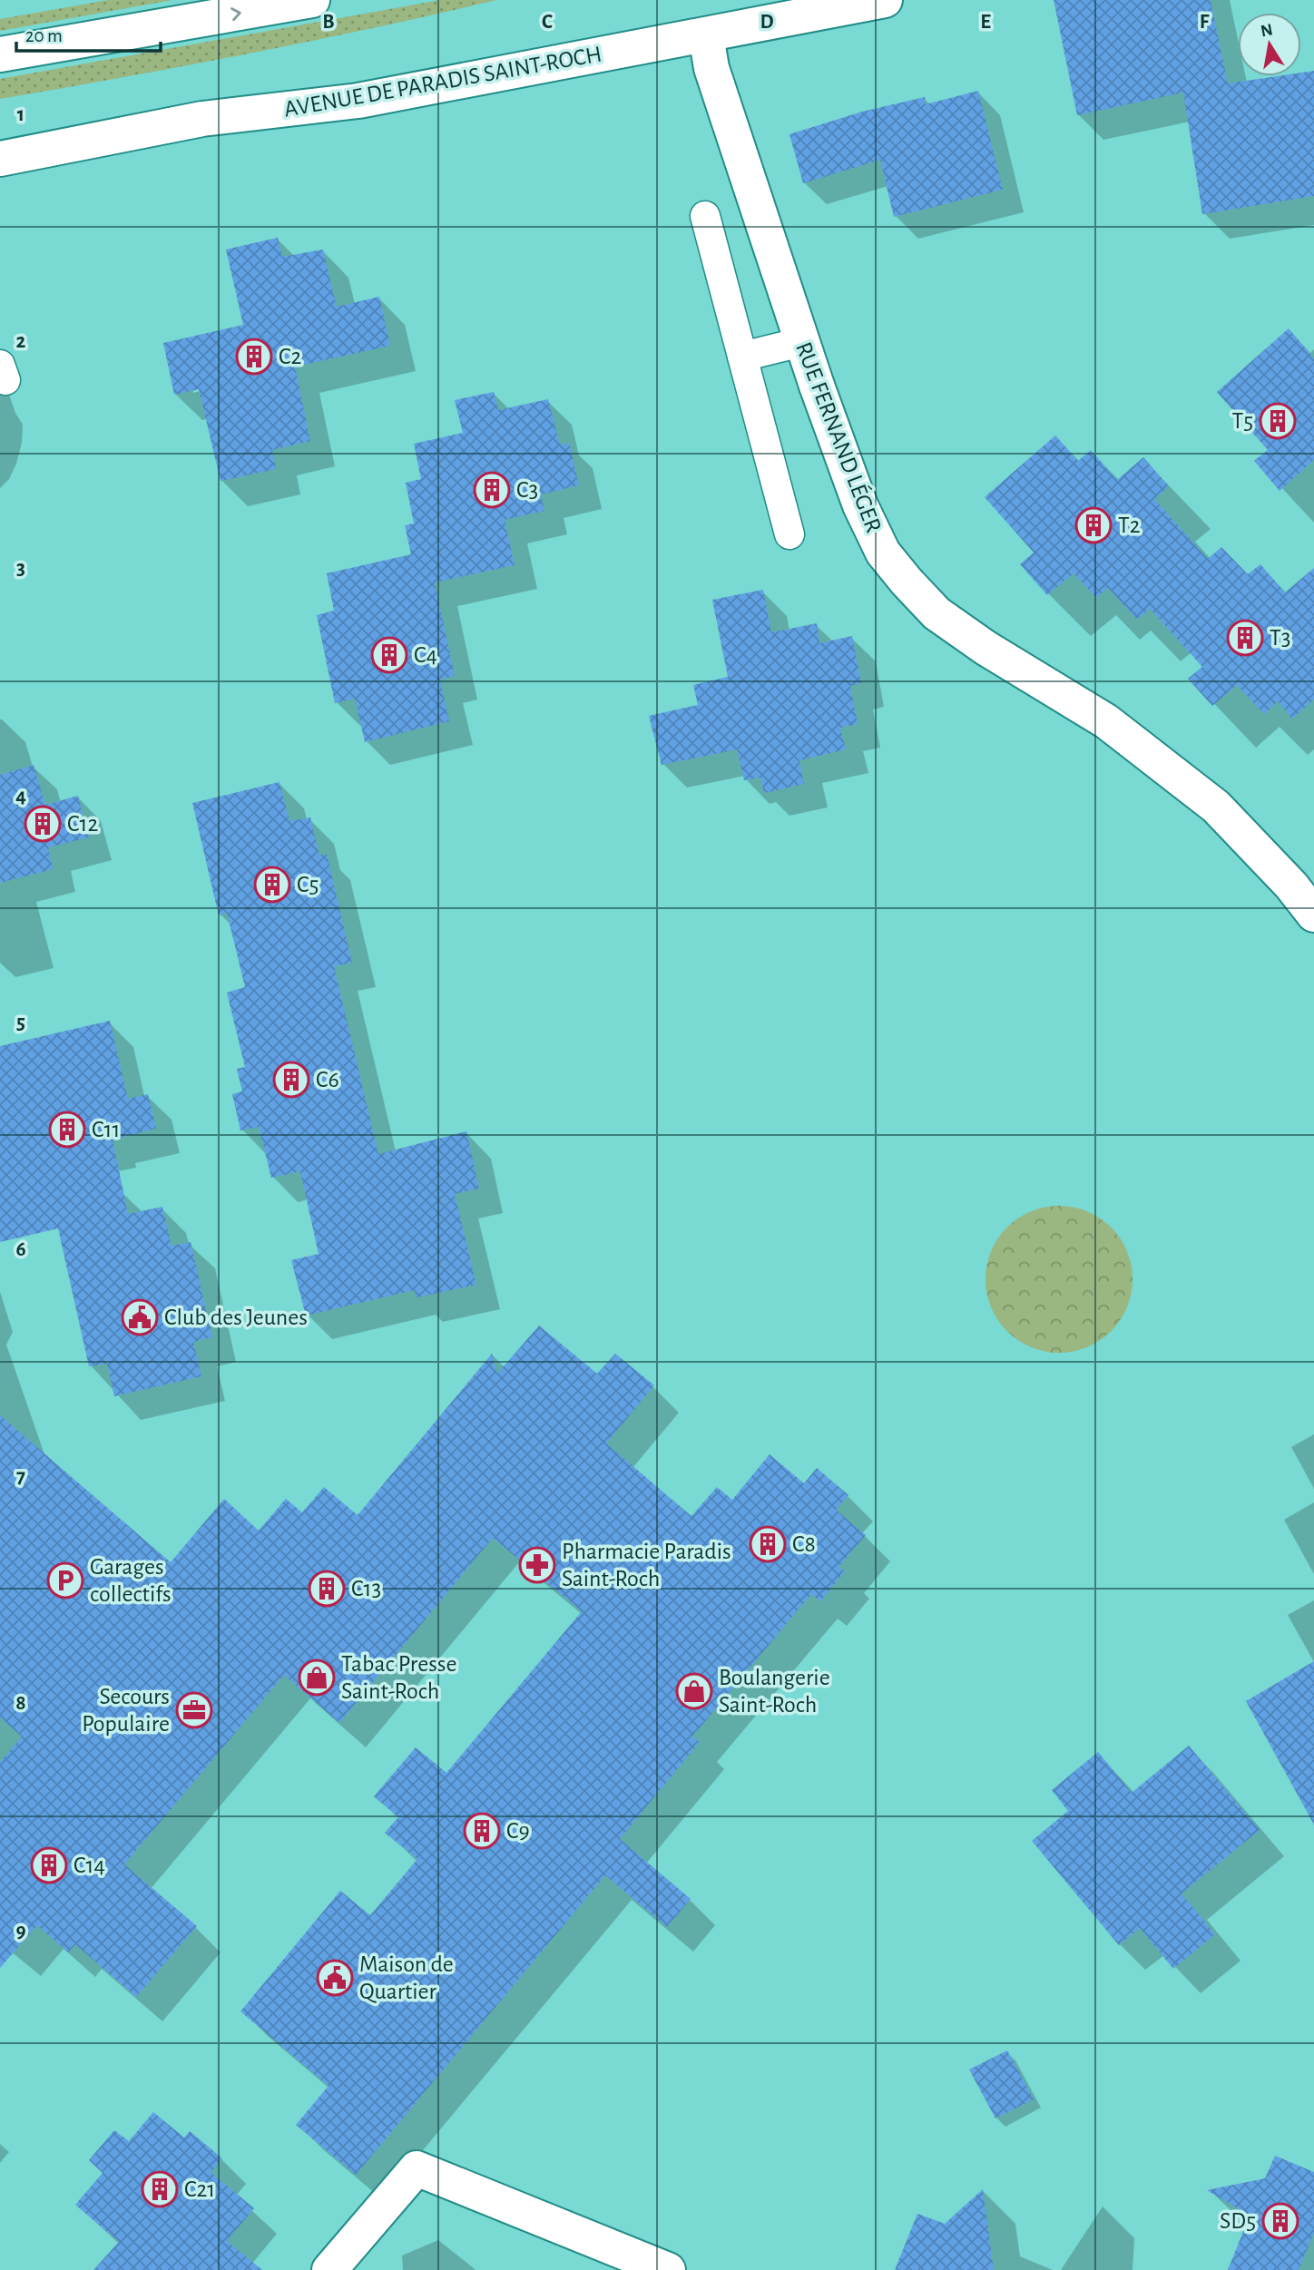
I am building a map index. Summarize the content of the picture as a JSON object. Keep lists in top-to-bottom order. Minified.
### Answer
{"streets":{"street":["AVENUE DE PARADIS SAINT-ROCH","RUE FERNAND LÉGER"]},"crossings":[["AVENUE DE PARADIS SAINT-ROCH","RUE FERNAND LÉGER"]],"places":{"building":["C2","T5","C3","T2","T3","C4","C12","C5","C6","C11","C8","C13","C9","C14","C21","SD5"],"public building":["Club des Jeunes","Maison de Quartier"],"pharmacy":["Pharmacie Paradis Saint-Roch"],"parking":["Garages collectifs"],"shop":["Tabac Presse Saint-Roch","Boulangerie Saint-Roch"],"office":["Secours Populaire"]},"scale_bar":"20 m","north":"top","grid":{"columns":["B","C","D","E","F"],"rows":["1","2","3","4","5","6","7","8","9"]}}
